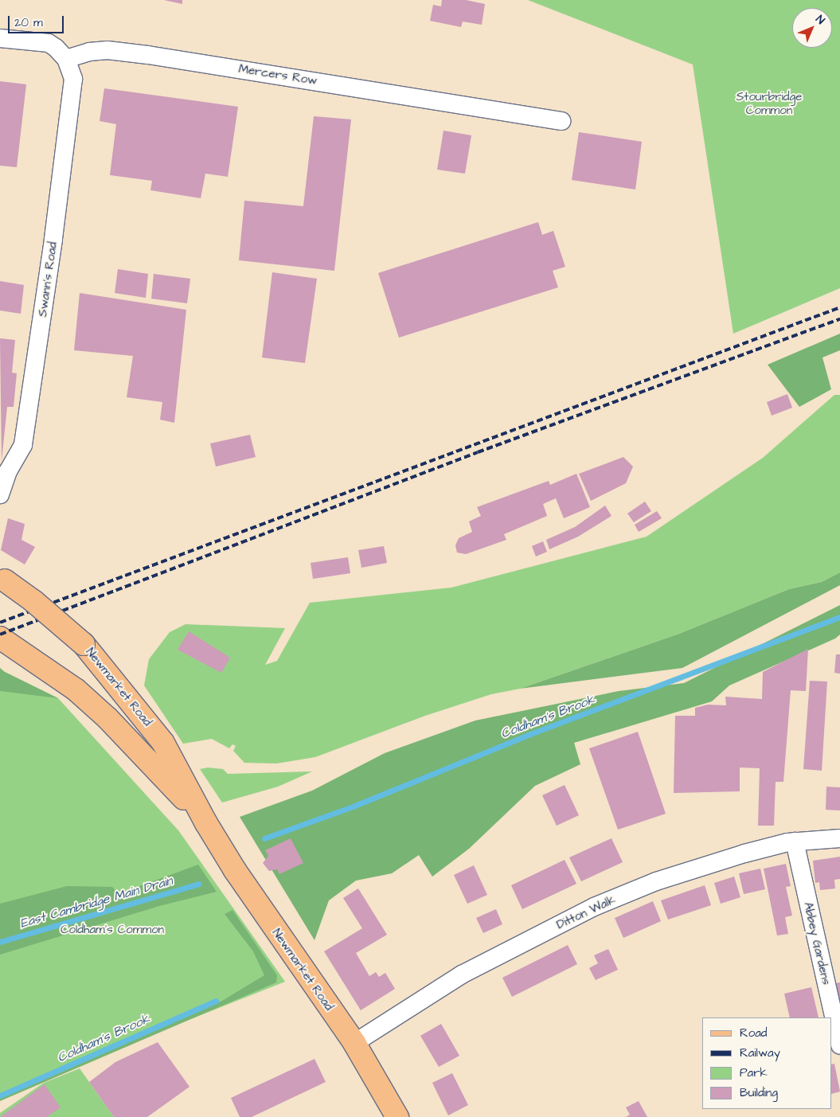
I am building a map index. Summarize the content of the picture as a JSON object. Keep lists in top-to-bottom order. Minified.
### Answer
{"streets":{"main road":["Newmarket Road"],"street":["Mercers Row","Swann's Road","Ditton Walk","Abbey Gardens"]},"crossings":[["Mercers Row","Swann's Road"],["Newmarket Road","Ditton Walk"],["Ditton Walk","Abbey Gardens"]],"water":["Coldham's Brook","East Cambridge Main Drain"],"parks":["Stourbridge Common","Coldham's Common"],"legend":["Road","Railway","Park","Building"],"scale_bar":"20 m","north":"top right"}
